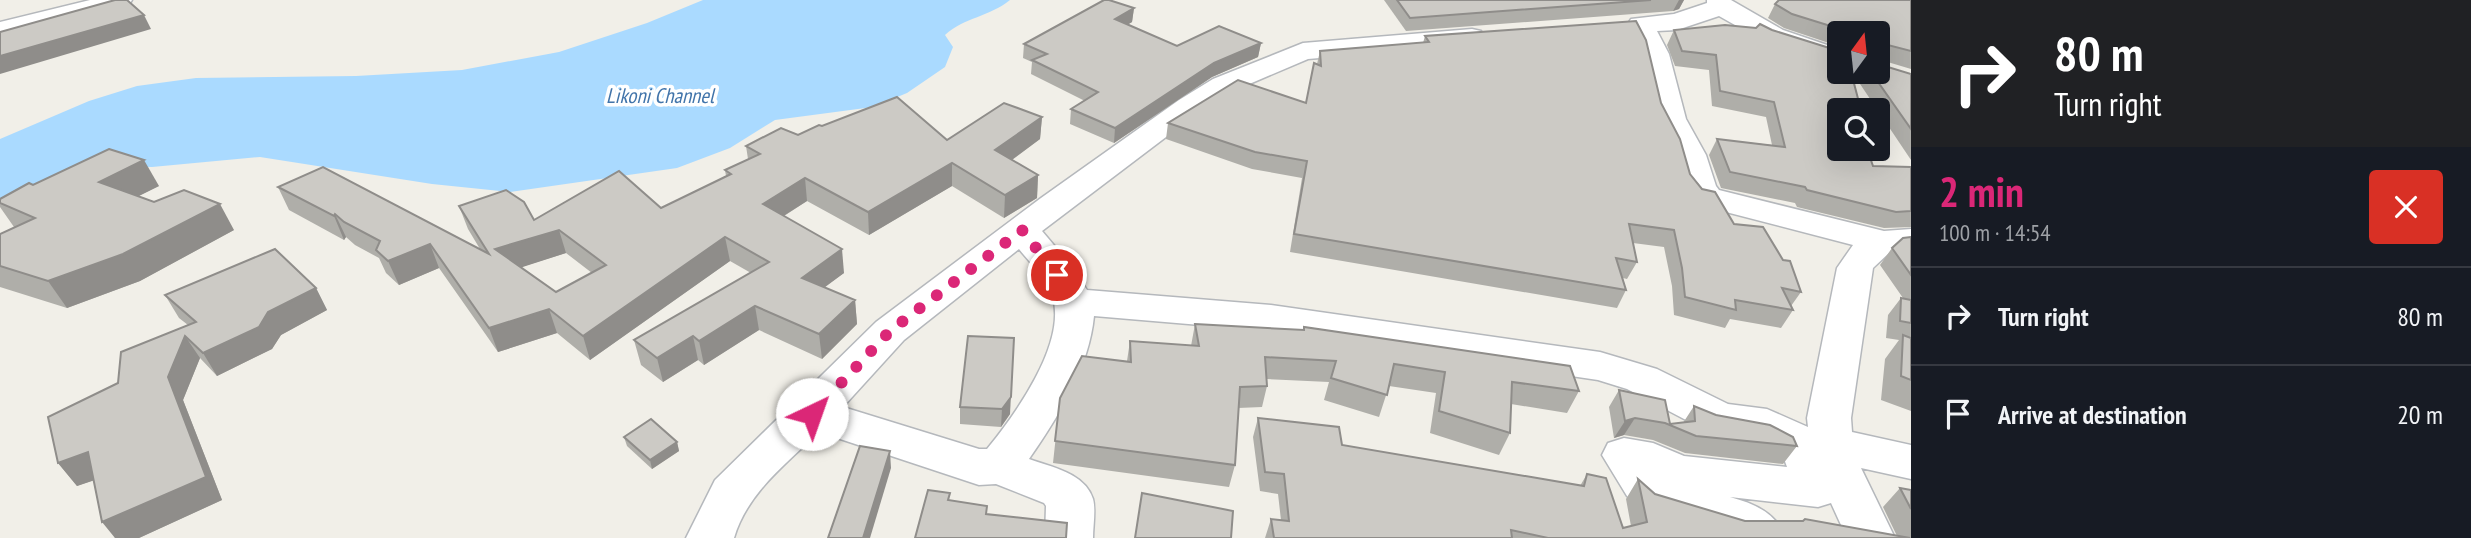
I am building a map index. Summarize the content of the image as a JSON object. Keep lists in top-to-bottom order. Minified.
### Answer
{"water":["Likoni Channel"],"north":"top","page":{"turn":["80 m","Turn right"],"heading":["2 min","100 m · 14:54"],"list":[{"name":"Turn right","value":"80 m"},{"name":"Arrive at destination","value":"20 m"}]}}
